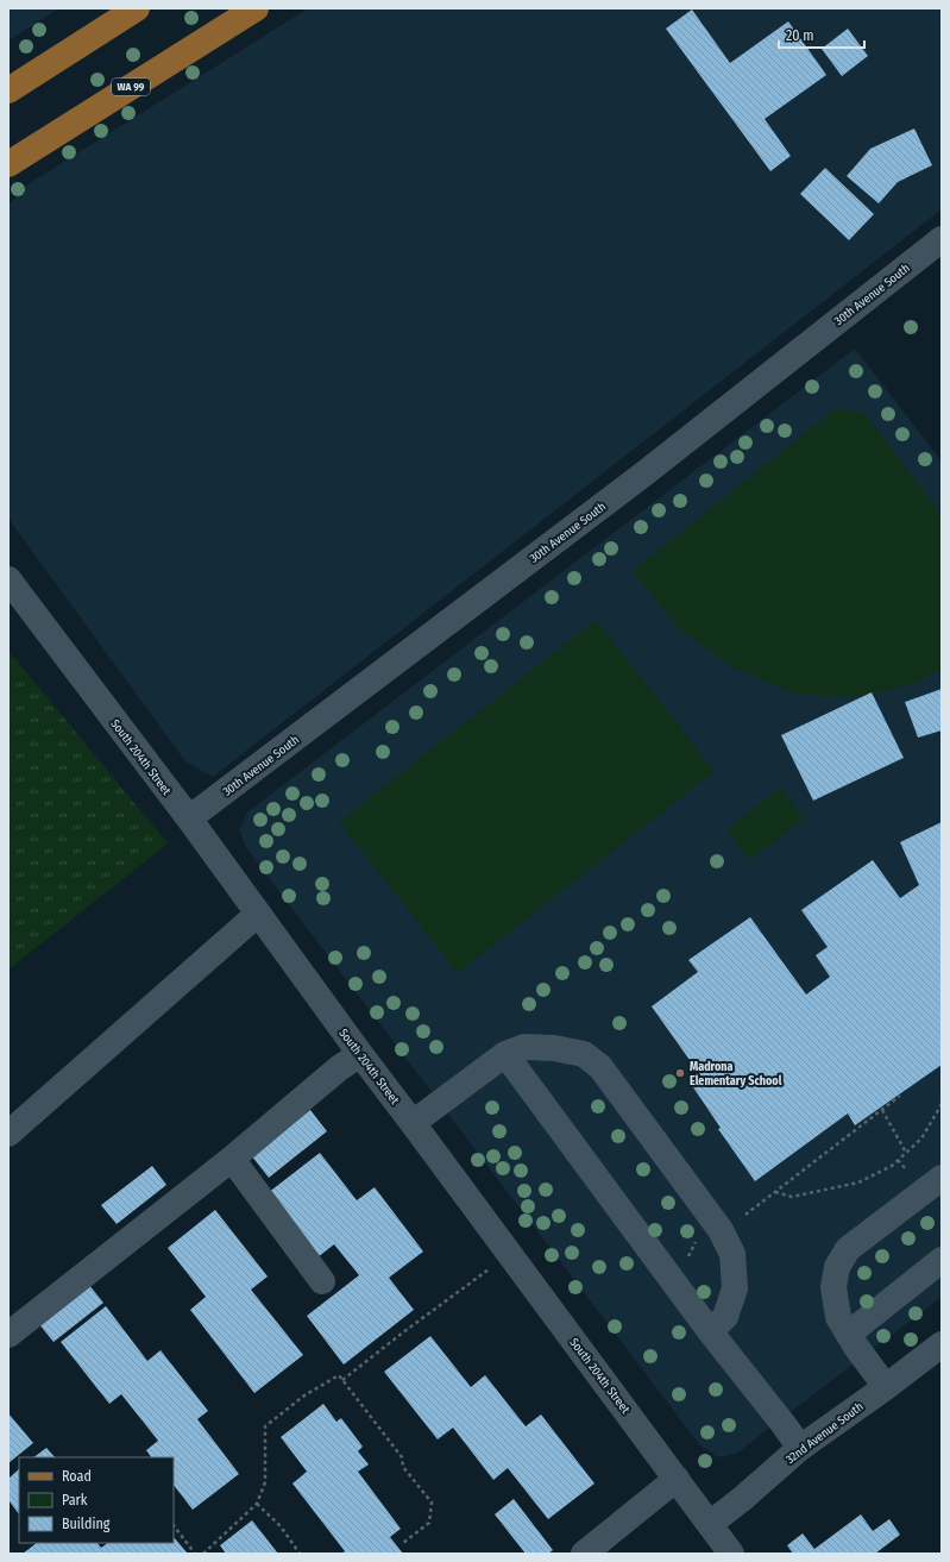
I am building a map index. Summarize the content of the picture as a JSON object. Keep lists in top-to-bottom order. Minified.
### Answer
{"streets":{"main road":["WA 99"],"street":["30th Avenue South","South 204th Street","32nd Avenue South"]},"crossings":[["30th Avenue South","South 204th Street"],["South 204th Street","32nd Avenue South"]],"places":["Madrona Elementary School"],"legend":["Road","Park","Building"],"scale_bar":"20 m"}
